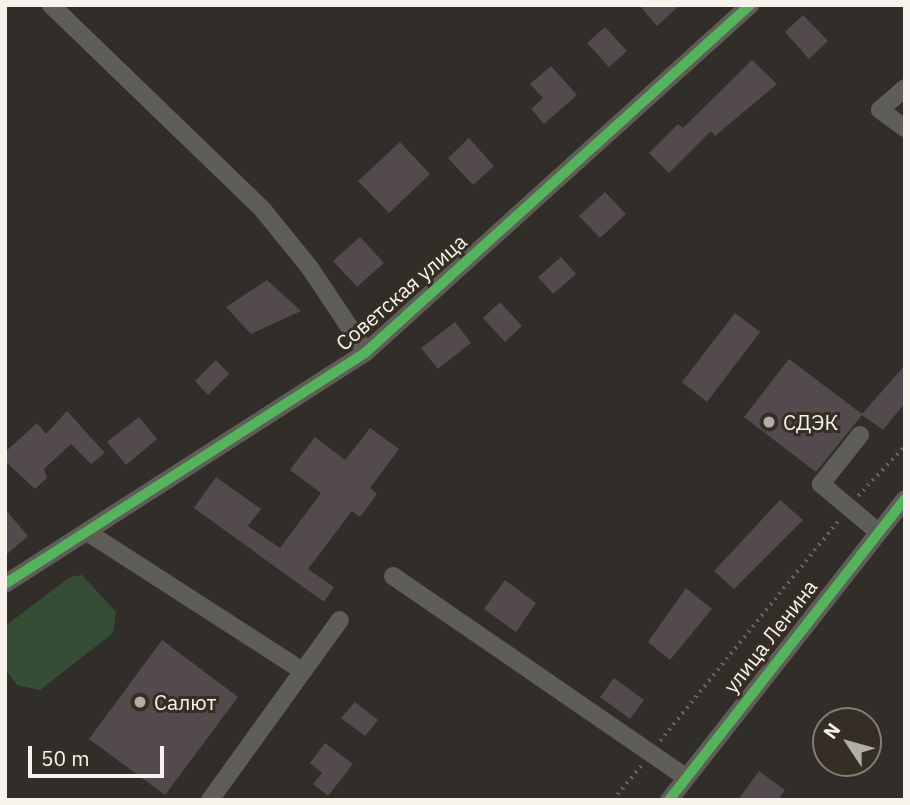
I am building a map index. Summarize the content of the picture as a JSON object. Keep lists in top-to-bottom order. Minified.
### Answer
{"streets":{"street":["Советская улица","улица Ленина"]},"places":["СДЭК","Салют"],"scale_bar":"50 m","north":"top left"}
